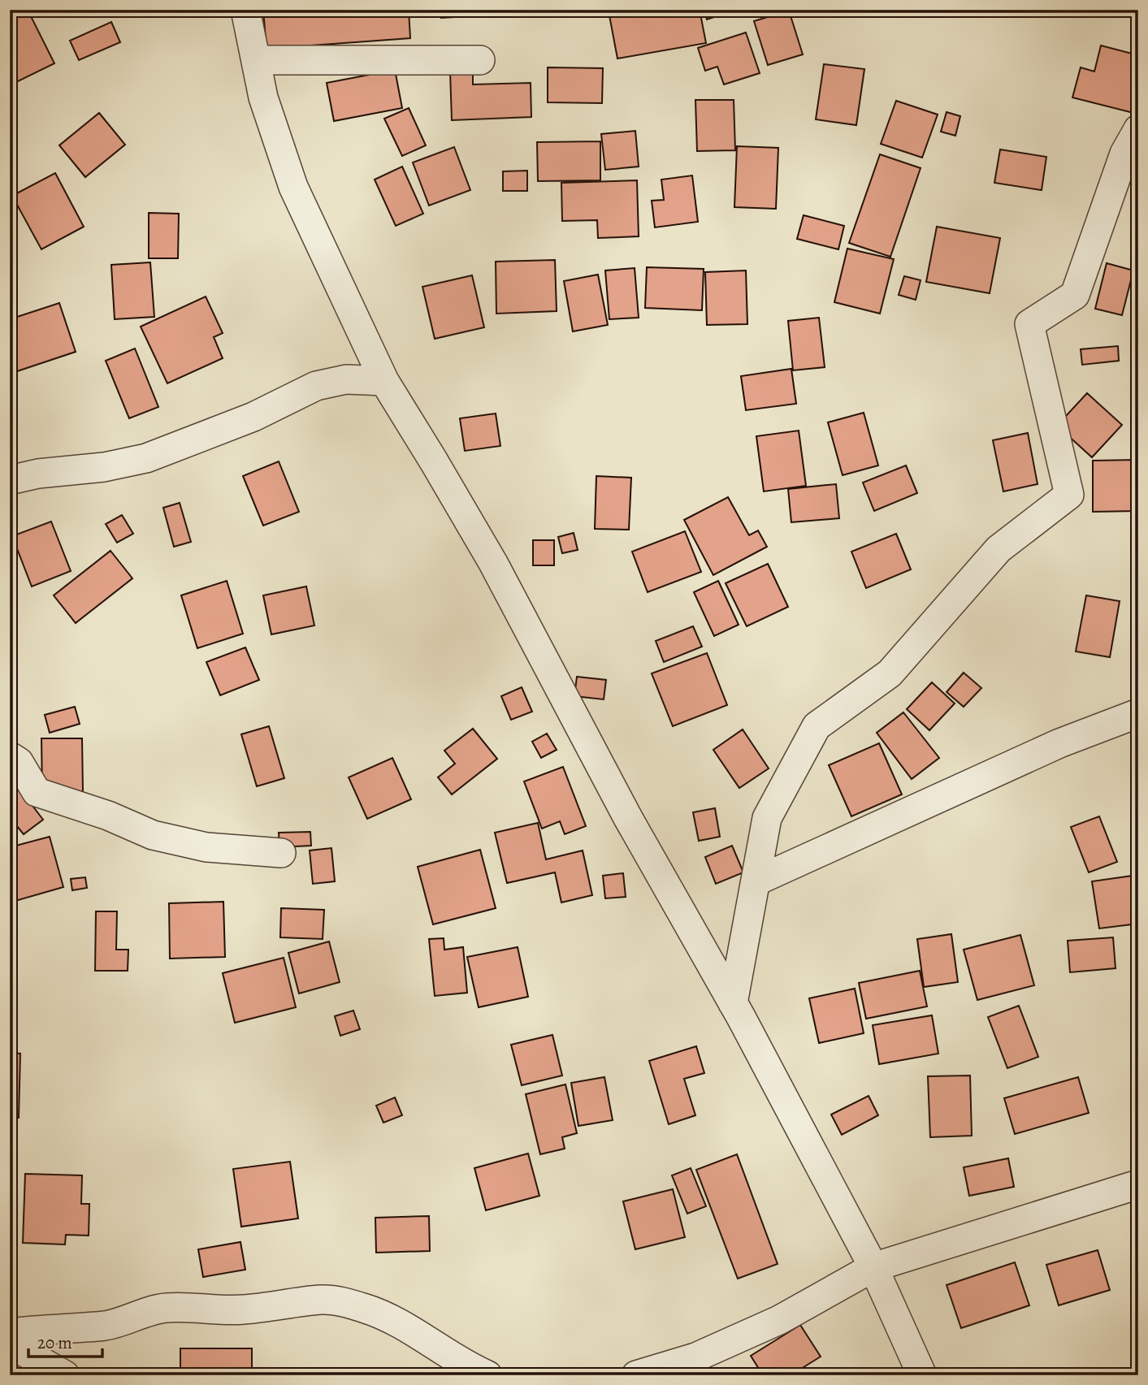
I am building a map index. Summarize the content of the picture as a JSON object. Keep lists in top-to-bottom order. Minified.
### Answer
{"scale_bar":"20 m"}
